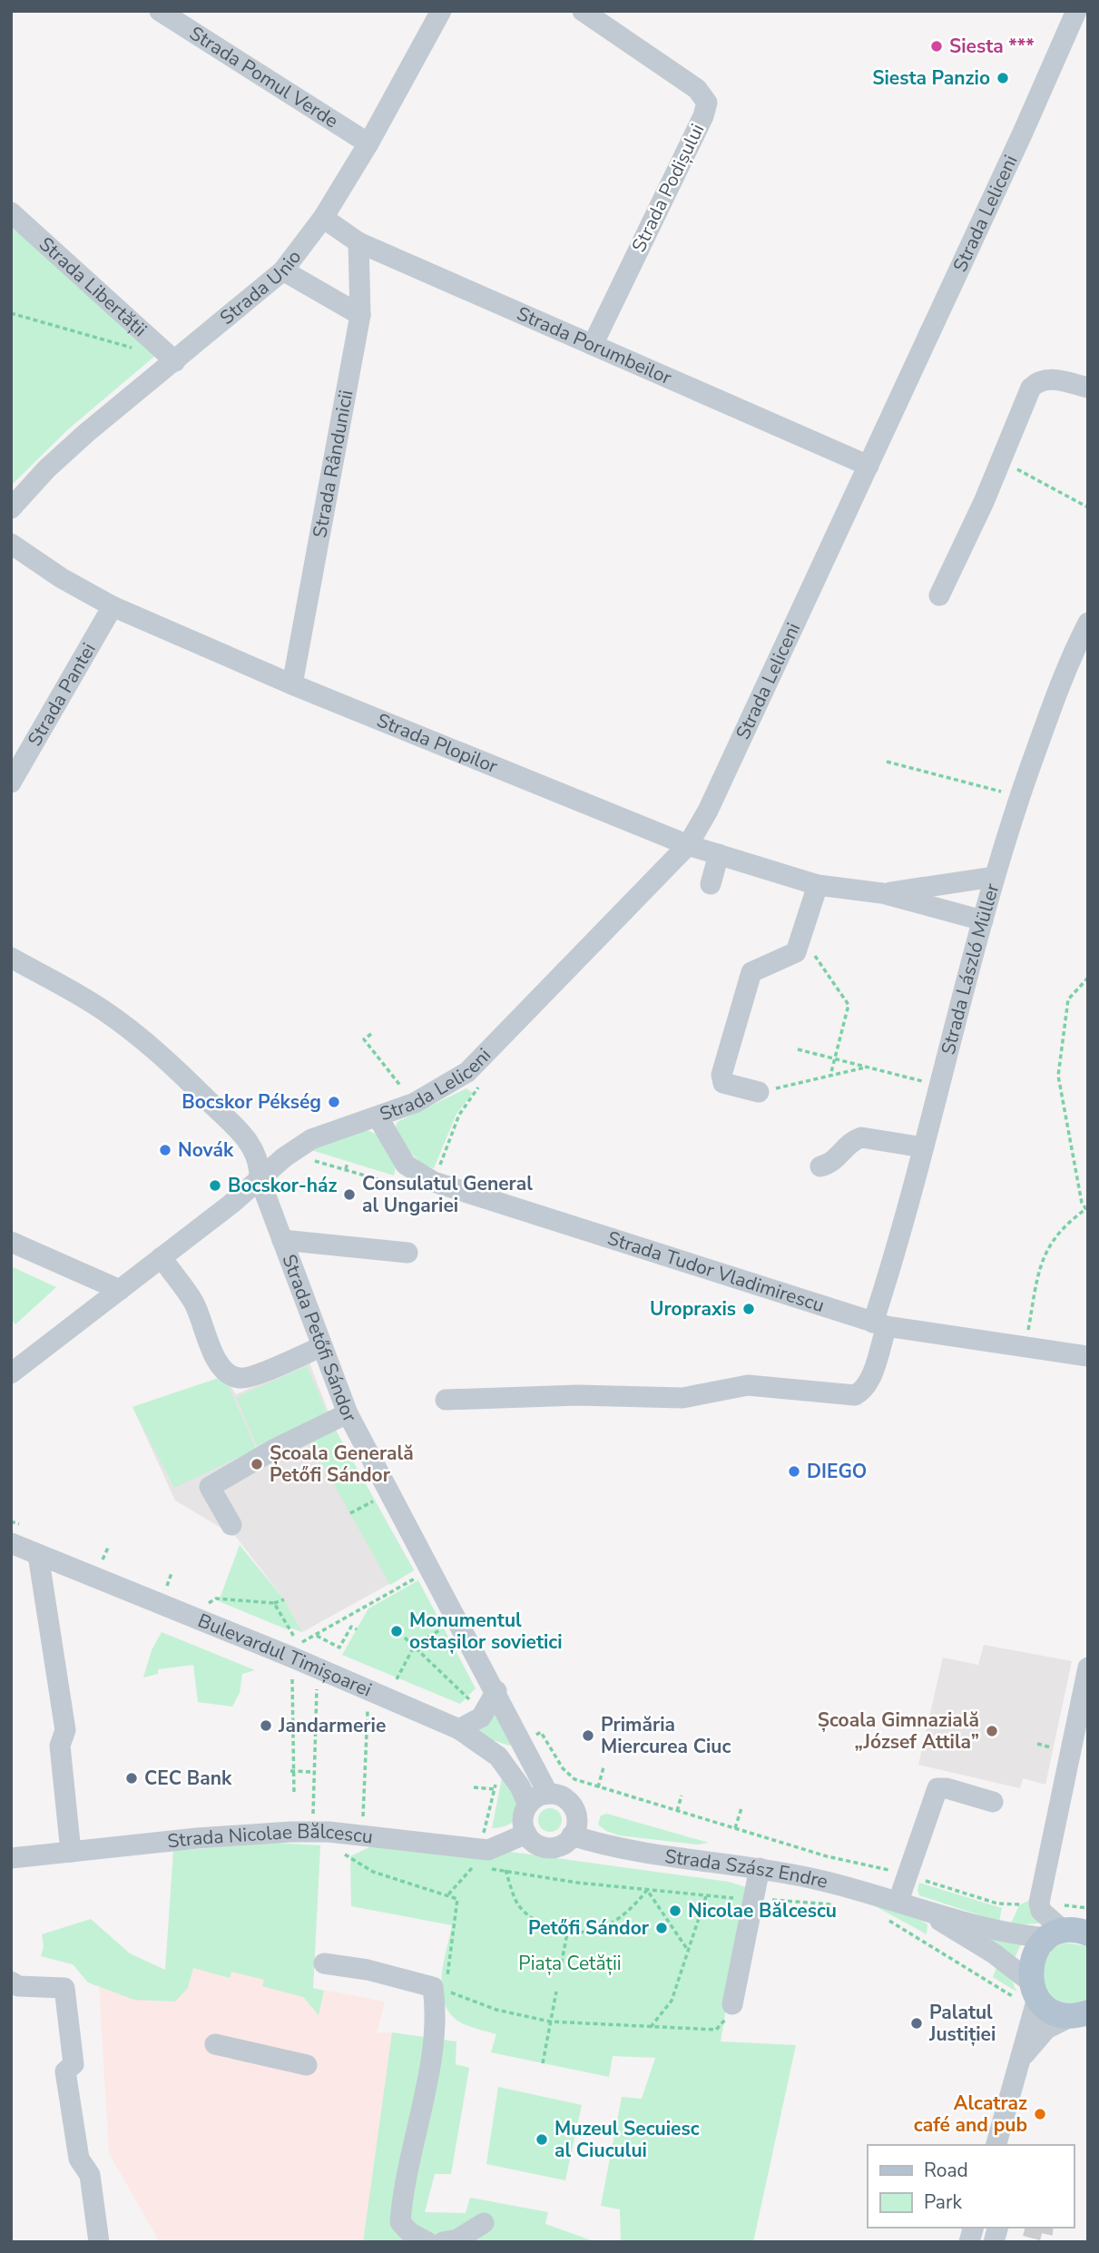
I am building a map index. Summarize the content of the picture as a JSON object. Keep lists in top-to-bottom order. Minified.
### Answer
{"streets":{"street":["Strada Pomul Verde","Strada Podișului","Strada Leliceni","Strada Libertății","Strada Unio","Strada Porumbeilor","Strada Rândunicii","Strada Pantei","Strada Plopilor","Strada László Müller","Strada Tudor Vladimirescu","Strada Petőfi Sándor","Bulevardul Timișoarei","Strada Nicolae Bălcescu","Strada Szász Endre"]},"crossings":[["Strada Pomul Verde","Strada Unio"],["Strada Podișului","Strada Porumbeilor"],["Strada Leliceni","Strada Porumbeilor"],["Strada Leliceni","Strada Plopilor"],["Strada Leliceni","Strada Tudor Vladimirescu"],["Strada Leliceni","Strada Petőfi Sándor"],["Strada Libertății","Strada Unio"],["Strada Unio","Strada Porumbeilor"],["Strada Porumbeilor","Strada Rândunicii"],["Strada Rândunicii","Strada Plopilor"],["Strada Pantei","Strada Plopilor"],["Strada László Müller","Strada Tudor Vladimirescu"],["Strada Petőfi Sándor","Bulevardul Timișoarei"],["Strada Petőfi Sándor","Strada Nicolae Bălcescu"],["Strada Petőfi Sándor","Strada Szász Endre"],["Bulevardul Timișoarei","Strada Nicolae Bălcescu"],["Bulevardul Timișoarei","Strada Szász Endre"],["Strada Nicolae Bălcescu","Strada Szász Endre"]],"parks":["Piața Cetății"],"places":["Siesta ***","Siesta Panzio","Bocskor Pékség","Novák","Bocskor-ház","Consulatul General al Ungariei","Uropraxis","Școala Generală Petőfi Sándor","DIEGO","Monumentul ostașilor sovietici","Jandarmerie","Școala Gimnazială „József Attila”","Primăria Miercurea Ciuc","CEC Bank","Nicolae Bălcescu","Petőfi Sándor","Palatul Justiției","Alcatraz café and pub","Muzeul Secuiesc al Ciucului"],"legend":["Road","Park"]}
